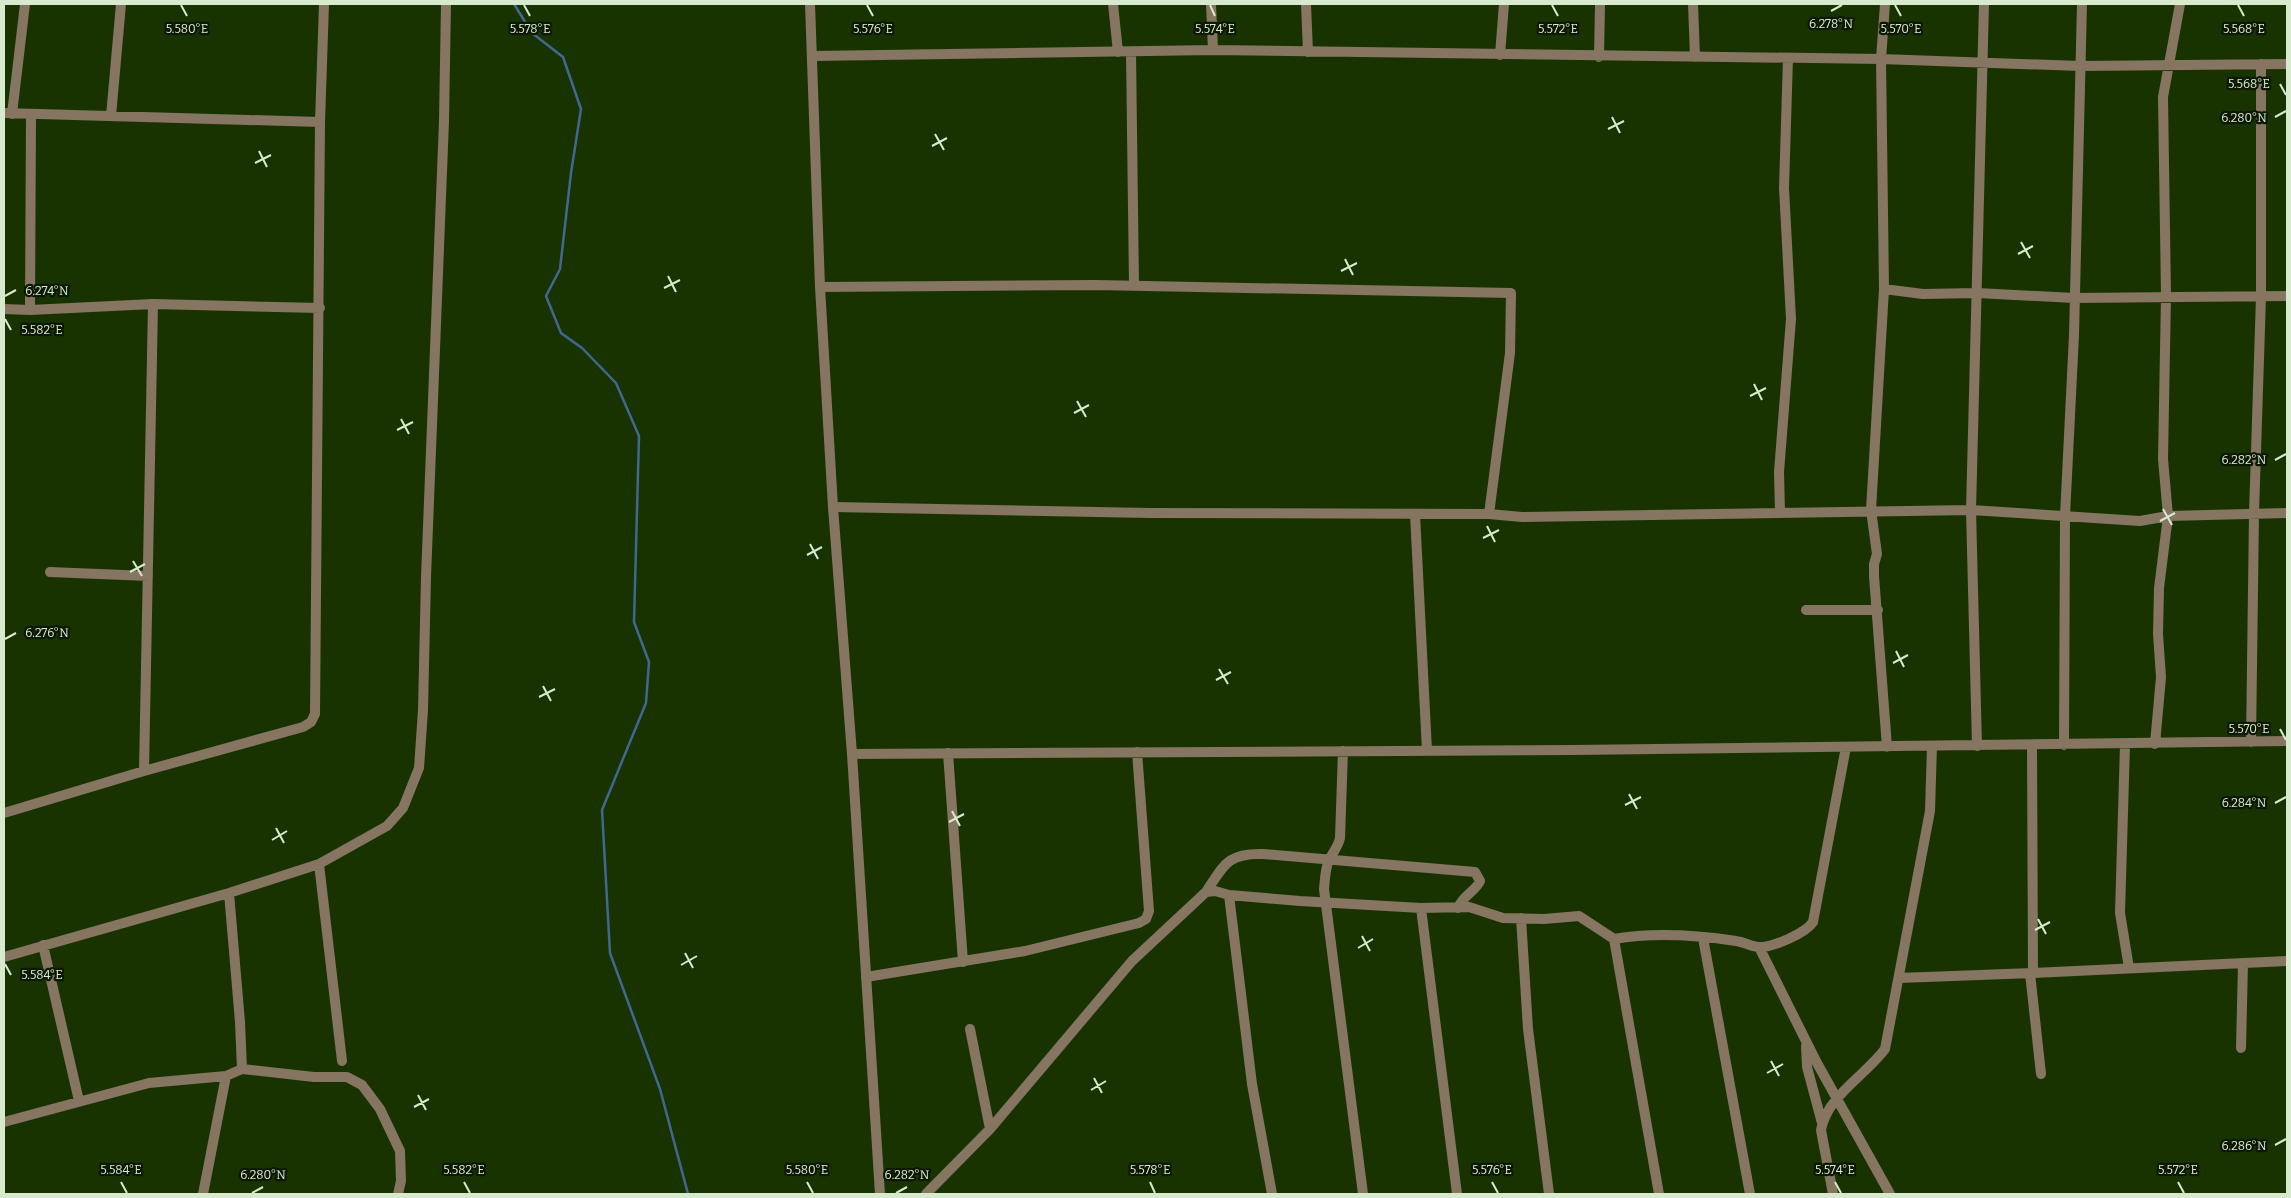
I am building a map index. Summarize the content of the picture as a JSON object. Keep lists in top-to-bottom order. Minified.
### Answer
{"coordinates":["6.278°N","5.580°E","5.578°E","5.576°E","5.574°E","5.572°E","5.570°E","5.568°E","6.280°N","6.274°N","5.582°E","6.282°N","6.276°N","6.284°N","5.584°E","6.286°N"]}
